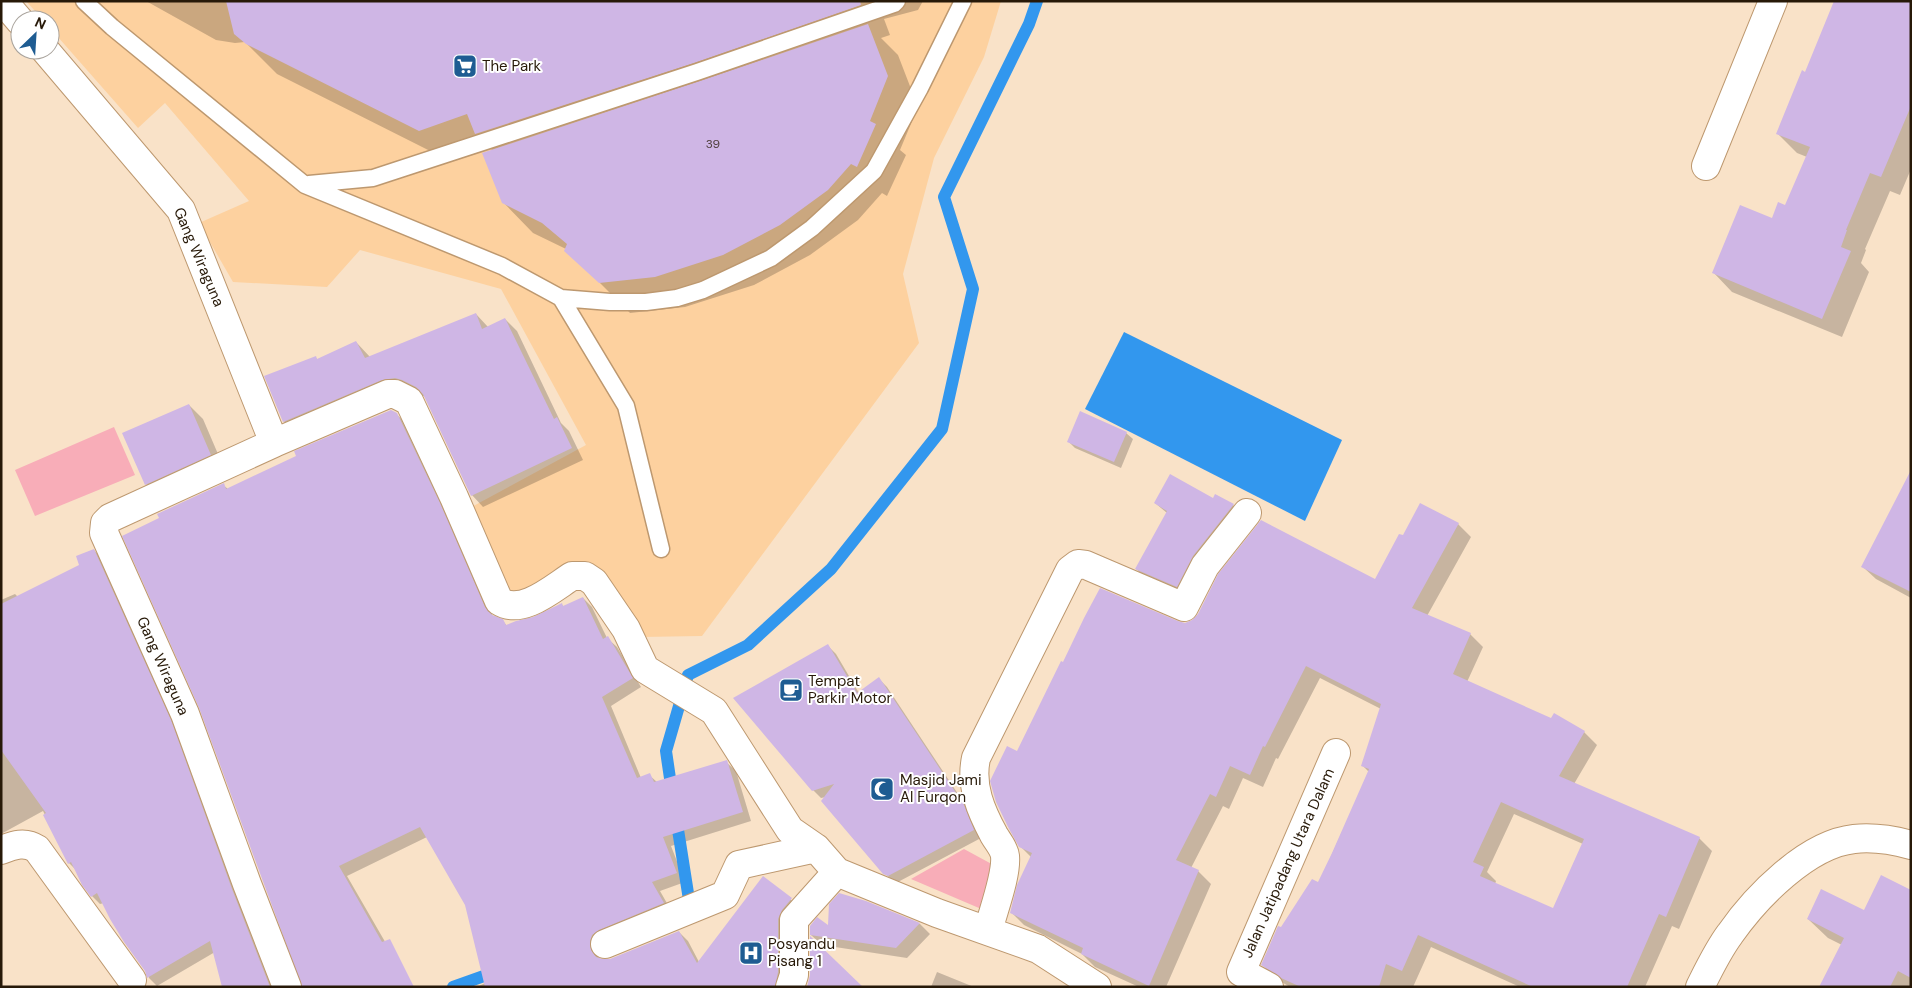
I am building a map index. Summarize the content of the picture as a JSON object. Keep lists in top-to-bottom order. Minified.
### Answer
{"streets":{"street":["Gang Wiraguna","Jalan Jatipadang Utara Dalam"]},"places":{"supermarket":["The Park"],"cafe":["Tempat Parkir Motor"],"mosque":["Masjid Jami Al Furqon"],"hospital":["Posyandu Pisang 1"]},"house_numbers":["39"],"north":"top right"}
